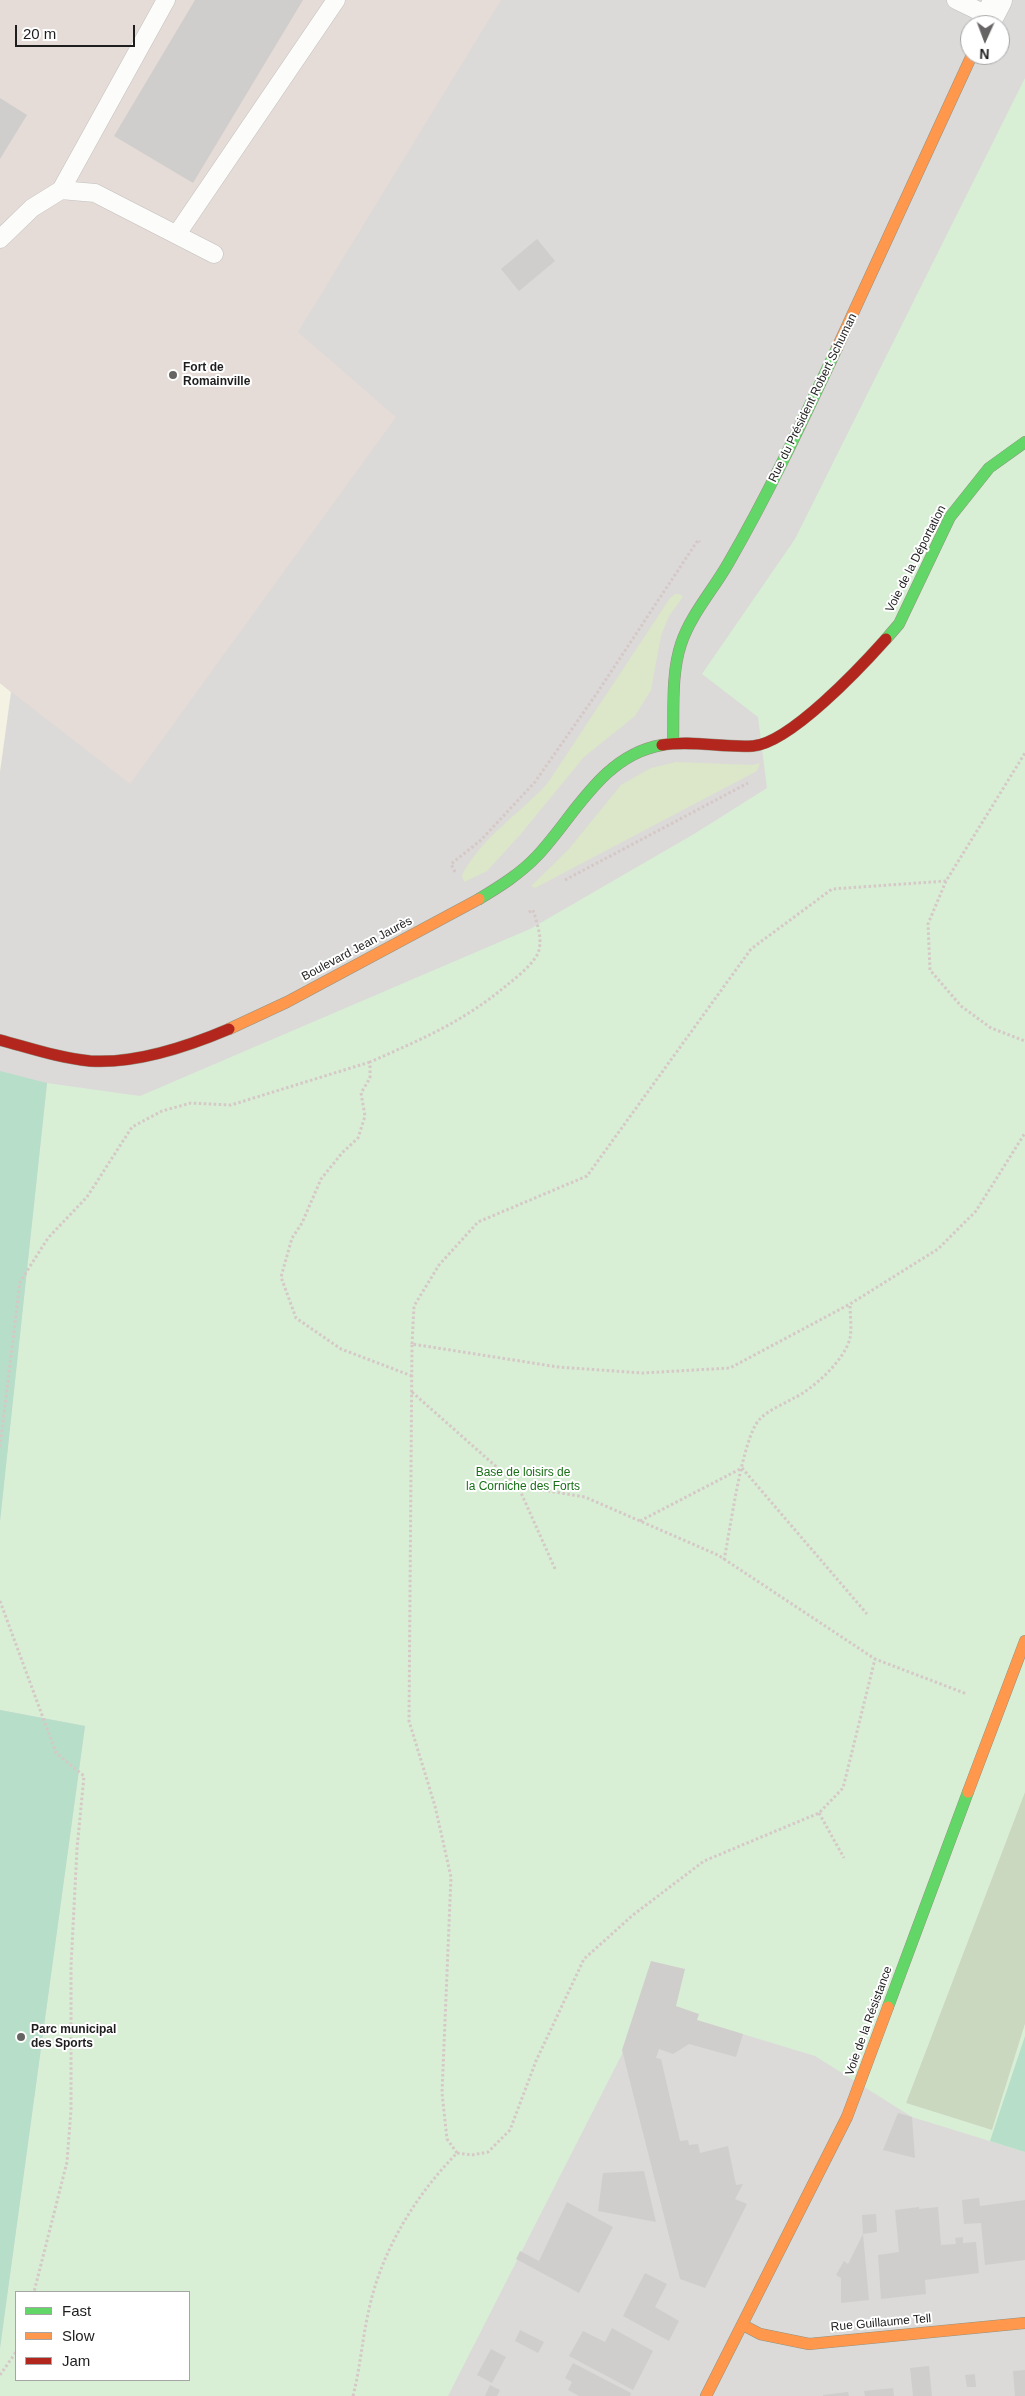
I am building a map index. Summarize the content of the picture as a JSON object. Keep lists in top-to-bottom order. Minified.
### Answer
{"streets":{"street":["Rue du Président Robert Schuman","Voie de la Déportation","Boulevard Jean Jaurès","Voie de la Résistance","Rue Guillaume Tell"]},"crossings":[["Rue du Président Robert Schuman","Voie de la Déportation"],["Rue du Président Robert Schuman","Boulevard Jean Jaurès"],["Voie de la Déportation","Boulevard Jean Jaurès"],["Voie de la Résistance","Rue Guillaume Tell"]],"parks":["Base de loisirs de la Corniche des Forts"],"places":["Fort de Romainville","Parc municipal des Sports"],"legend":["Fast","Slow","Jam"],"scale_bar":"20 m","north":"bottom"}
